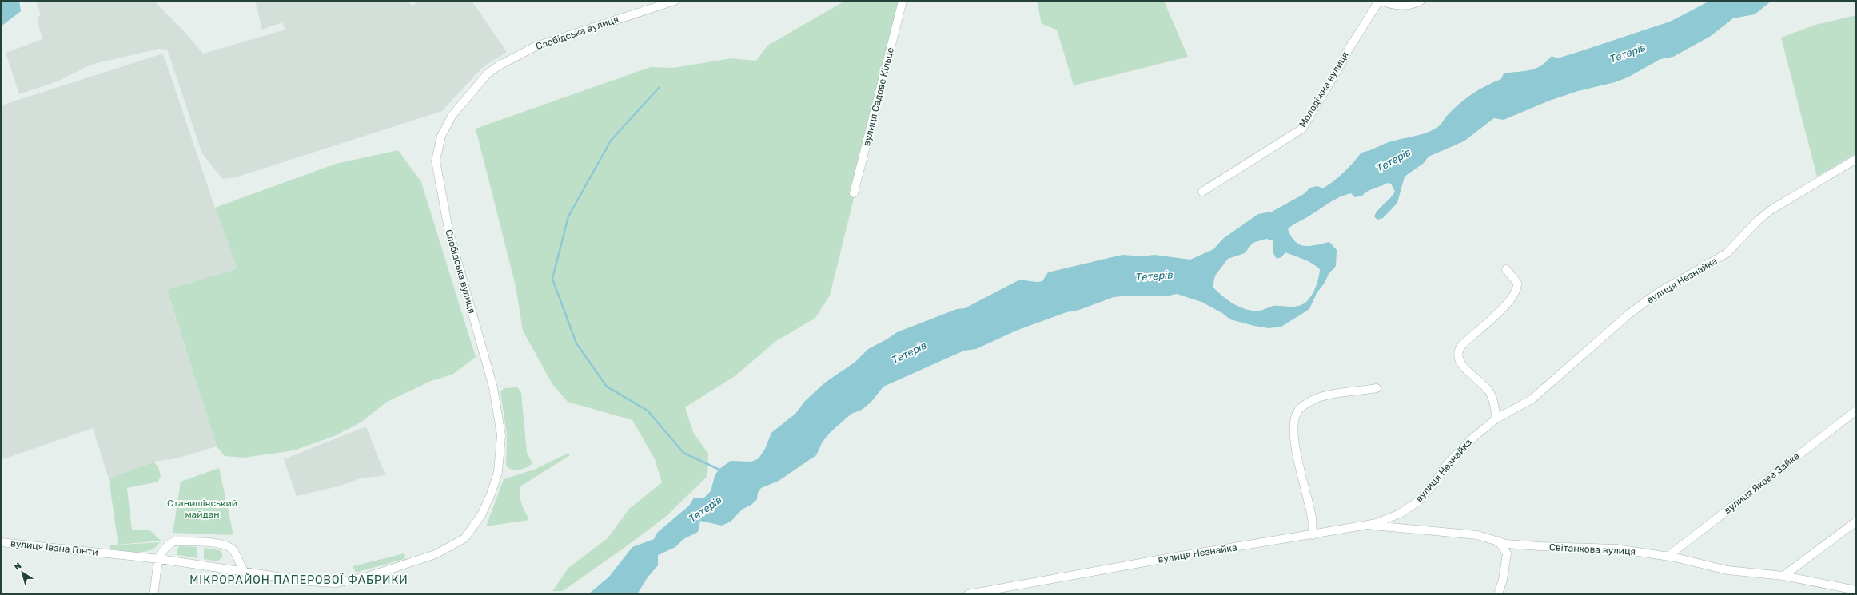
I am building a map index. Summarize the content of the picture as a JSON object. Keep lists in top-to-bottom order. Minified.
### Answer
{"streets":{"street":["Слобідська вулиця","Молодіжна вулиця","вулиця Садове Кільце","вулиця Незнайка","вулиця Якова Зайка","вулиця Івана Гонти","Світанкова вулиця"]},"crossings":[["вулиця Незнайка","Світанкова вулиця"],["вулиця Якова Зайка","Світанкова вулиця"]],"districts":["МІКРОРАЙОН ПАПЕРОВОЇ ФАБРИКИ"],"water":["Тетерів"],"parks":["Станишівський майдан"],"north":"top left"}
